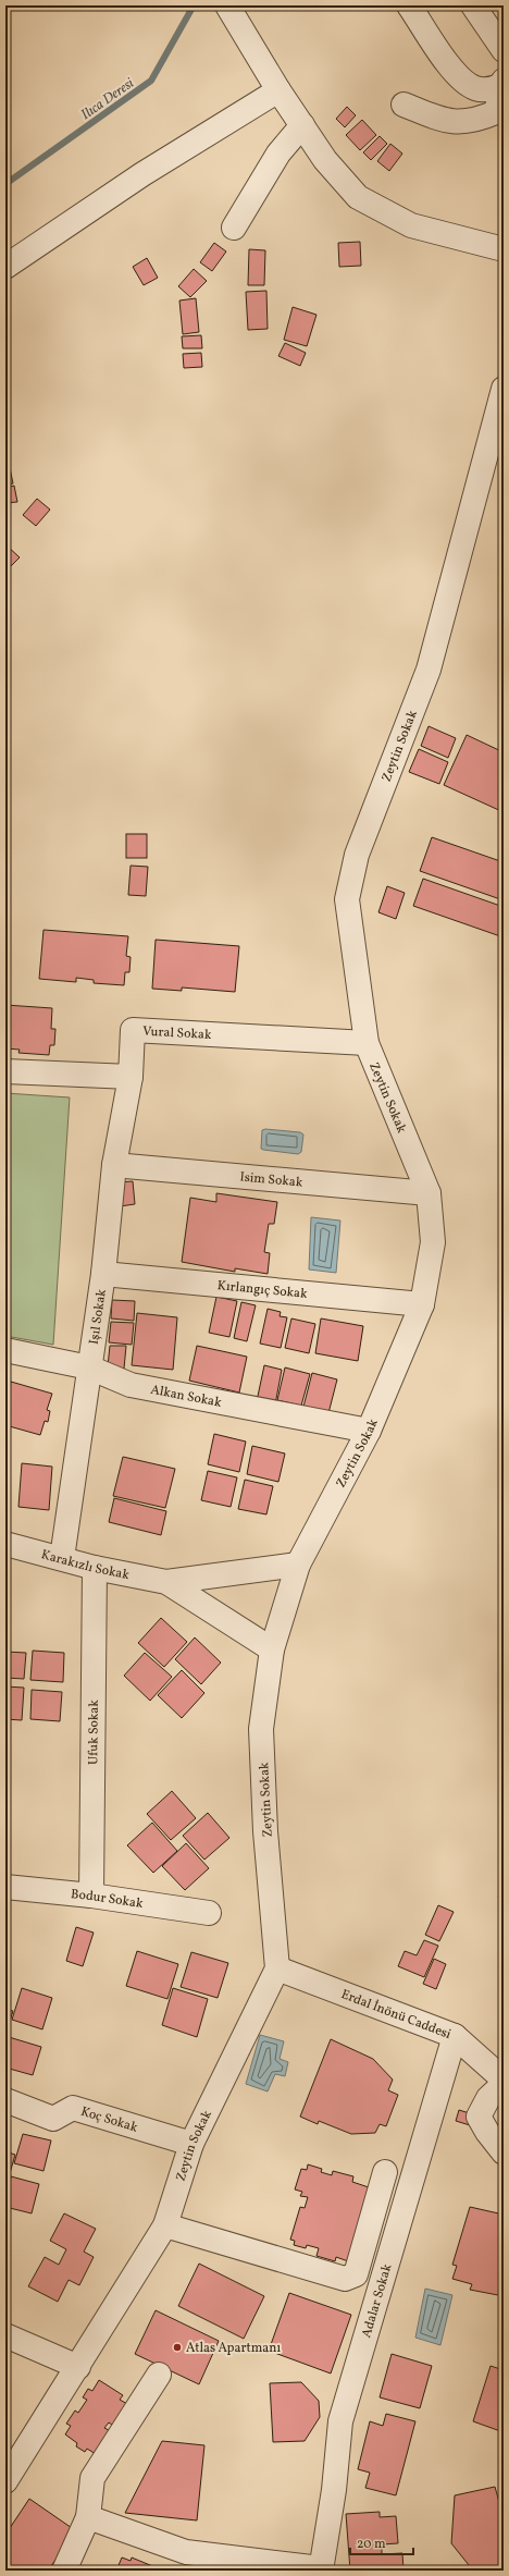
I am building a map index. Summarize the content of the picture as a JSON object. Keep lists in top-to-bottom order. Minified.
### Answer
{"streets":{"street":["Zeytin Sokak","Vural Sokak","Isim Sokak","Kırlangıç Sokak","Işıl Sokak","Alkan Sokak","Karakızlı Sokak","Ufuk Sokak","Bodur Sokak","Erdal İnönü Caddesi","Koç Sokak","Adalar Sokak"]},"crossings":[["Zeytin Sokak","Vural Sokak"],["Zeytin Sokak","Isim Sokak"],["Zeytin Sokak","Kırlangıç Sokak"],["Zeytin Sokak","Alkan Sokak"],["Zeytin Sokak","Karakızlı Sokak"],["Zeytin Sokak","Erdal İnönü Caddesi"],["Zeytin Sokak","Koç Sokak"],["Vural Sokak","Işıl Sokak"],["Isim Sokak","Işıl Sokak"],["Kırlangıç Sokak","Işıl Sokak"],["Işıl Sokak","Alkan Sokak"],["Işıl Sokak","Karakızlı Sokak"],["Karakızlı Sokak","Ufuk Sokak"],["Ufuk Sokak","Bodur Sokak"],["Erdal İnönü Caddesi","Adalar Sokak"]],"water":["Ilıca Deresi"],"places":["Atlas Apartmanı"],"scale_bar":"20 m"}
